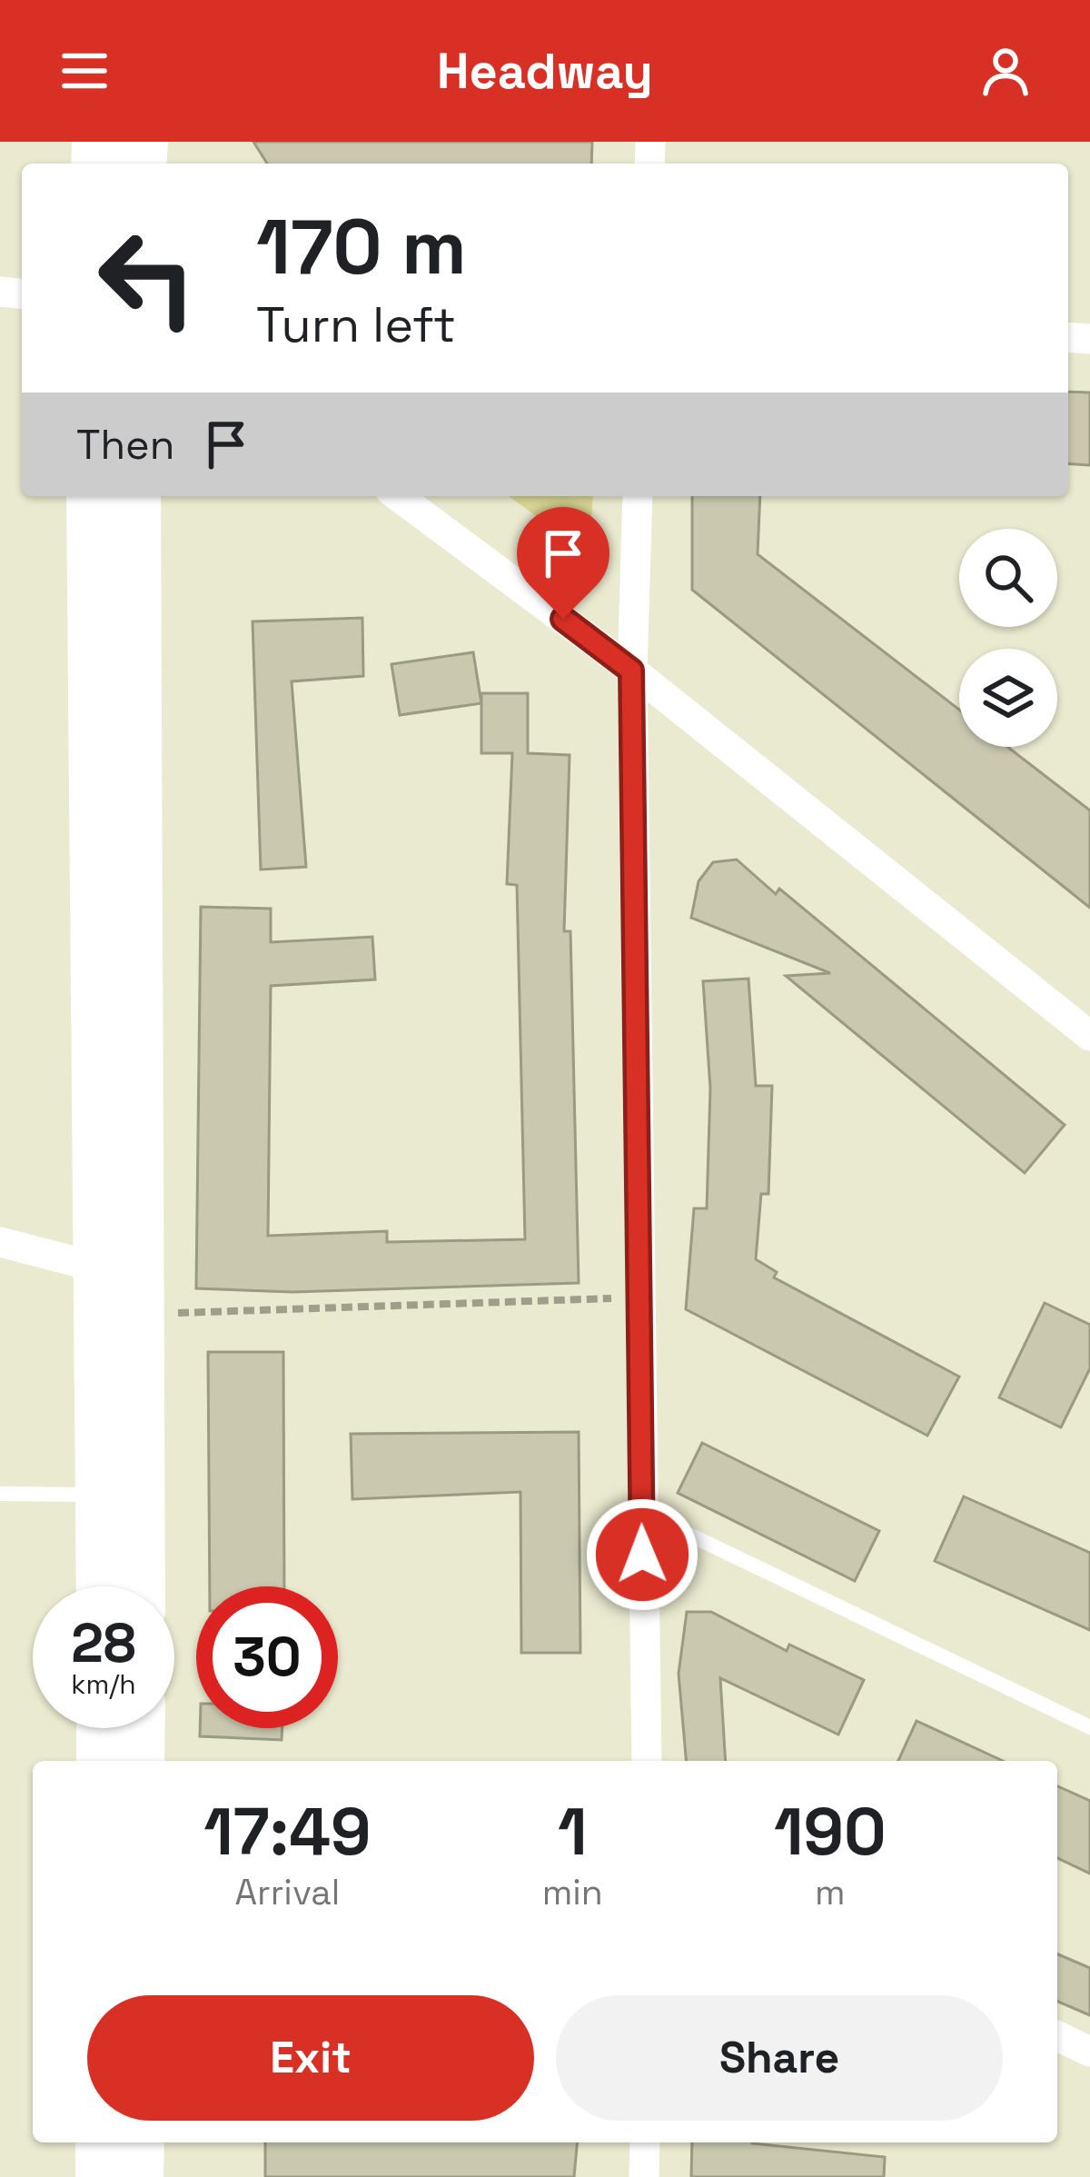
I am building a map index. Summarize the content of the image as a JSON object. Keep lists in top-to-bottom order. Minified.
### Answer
{"page":{"header":"Headway","turn":["170 m","Turn left"],"then":"Then","speed":"28 km/h","limit":"30","eta":["17:49","Arrival","1","min","190","m"],"buttons":["Exit","Share"]}}
